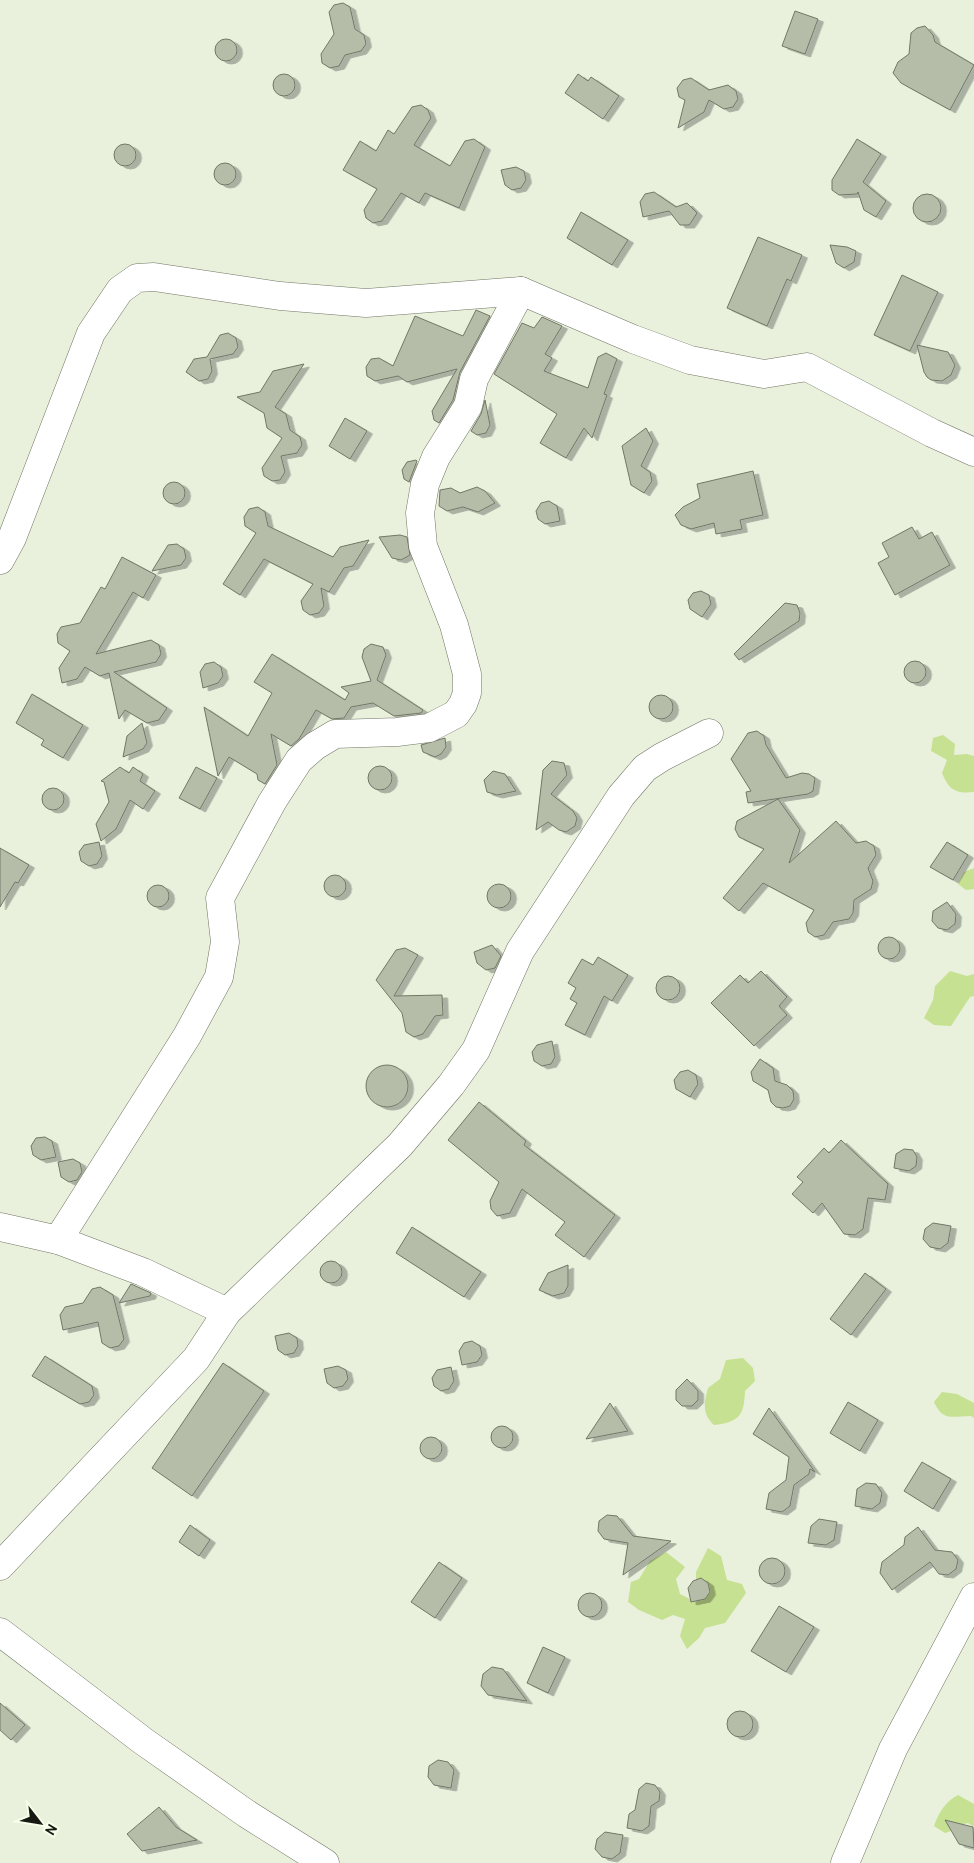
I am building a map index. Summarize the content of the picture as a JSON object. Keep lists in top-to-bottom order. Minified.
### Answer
{"north":"bottom right"}
